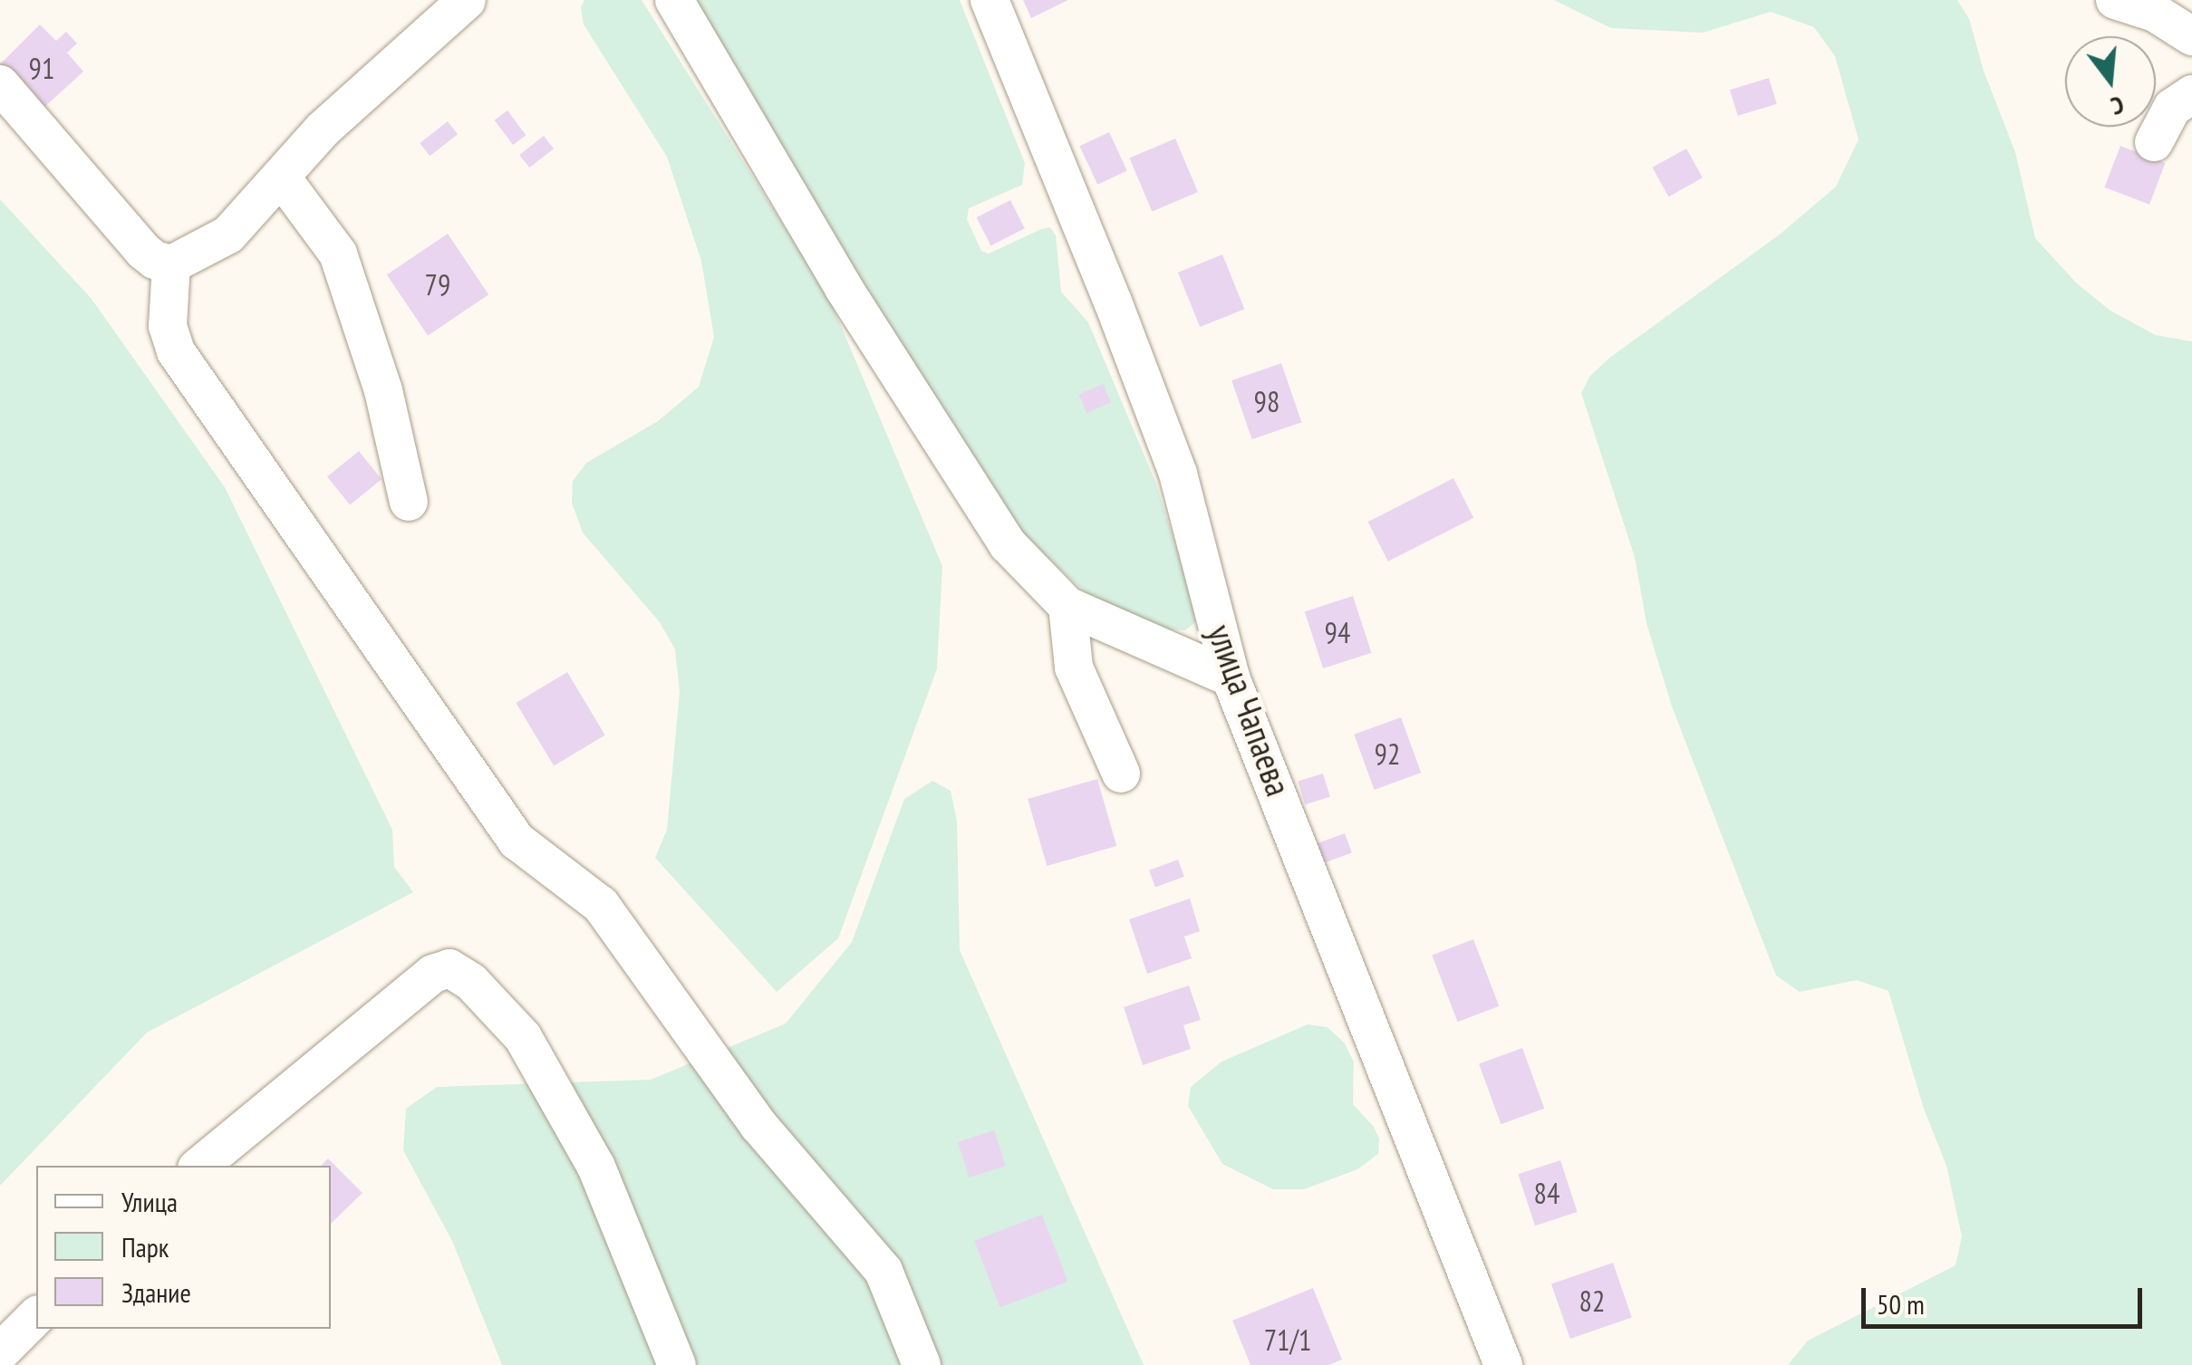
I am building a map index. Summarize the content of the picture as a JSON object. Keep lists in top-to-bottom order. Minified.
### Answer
{"streets":{"street":["улица Чапаева"]},"house_numbers":["91","79","98","94","92","84","82","71/1"],"legend":["Улица","Парк","Здание"],"scale_bar":"50 m","north":"bottom"}
